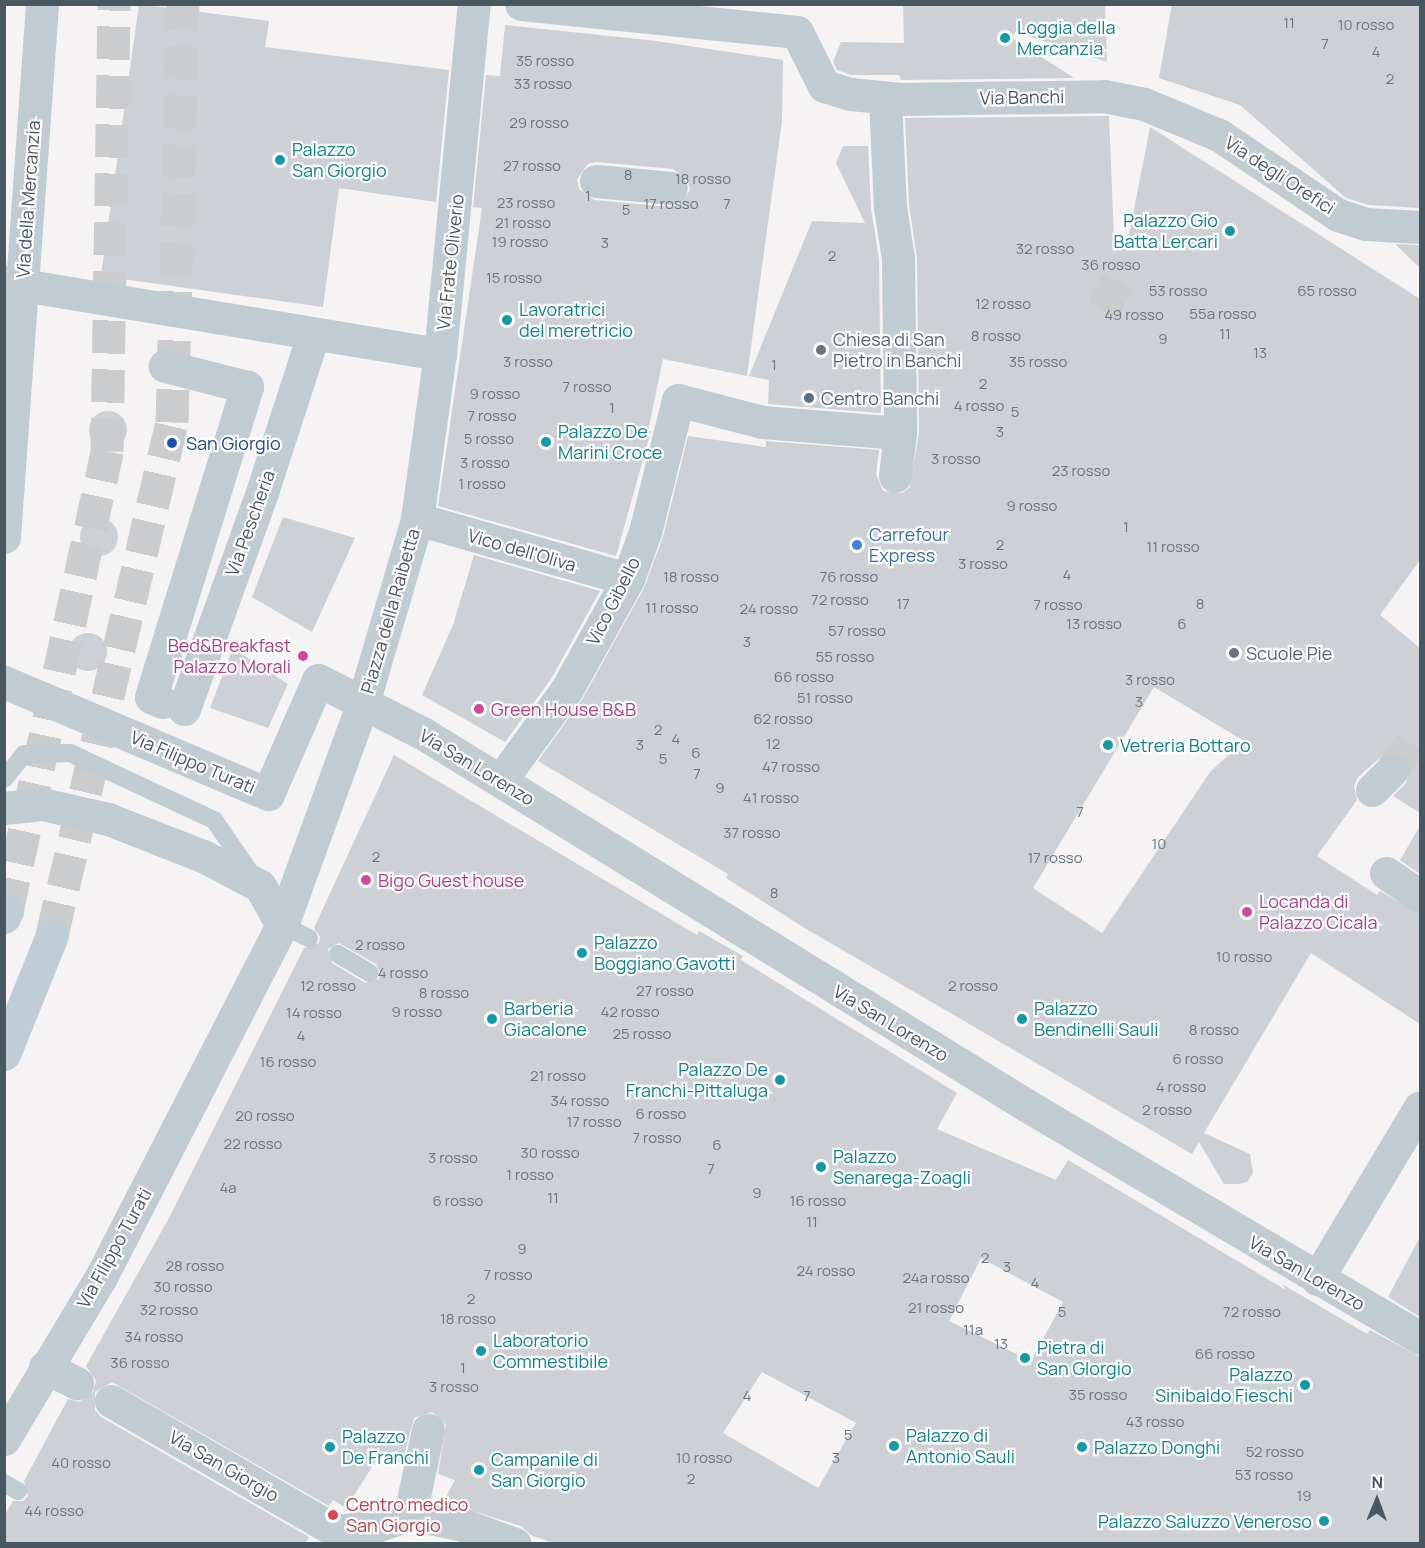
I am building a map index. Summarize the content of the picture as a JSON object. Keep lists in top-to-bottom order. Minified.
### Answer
{"streets":{"street":["Via Banchi","Via degli Orefici","Via della Mercanzia","Via Frate Oliverio","Via Pescheria","Vico dell'Oliva","Vico Gibello","Piazza della Raibetta","Via Filippo Turati","Via San Lorenzo","Via San Giorgio"]},"crossings":[["Via Banchi","Via degli Orefici"],["Via Frate Oliverio","Vico dell'Oliva"],["Via Frate Oliverio","Piazza della Raibetta"],["Vico dell'Oliva","Vico Gibello"],["Vico dell'Oliva","Piazza della Raibetta"],["Vico Gibello","Via San Lorenzo"],["Piazza della Raibetta","Via Filippo Turati"],["Piazza della Raibetta","Via San Lorenzo"],["Via Filippo Turati","Via San Lorenzo"]],"places":["Loggia della Mercanzia","Palazzo San Giorgio","Palazzo Gio Batta Lercari","Lavoratrici del meretricio","Chiesa di San Pietro in Banchi","Centro Banchi","Palazzo De Marini Croce","San Giorgio","Carrefour Express","Scuole Pie","Bed&Breakfast Palazzo Morali","Green House B&B","Vetreria Bottaro","Bigo Guest house","Locanda di Palazzo Cicala","Palazzo Boggiano Gavotti","Barberia Giacalone","Palazzo Bendinelli Sauli","Palazzo De Franchi-Pittaluga","Palazzo Senarega-Zoagli","Laboratorio Commestibile","Pietra di San GIorgio","Palazzo Sinibaldo Fieschi","Palazzo di Antonio Sauli","Palazzo De Franchi","Palazzo Donghi","Campanile di San Giorgio","Centro medico San Giorgio","Palazzo Saluzzo Veneroso"],"house_numbers":["11","10 rosso","7","4","35 rosso","2","33 rosso","29 rosso","27 rosso","8","18 rosso","1","23 rosso","17 rosso","7","5","21 rosso","19 rosso","3","32 rosso","2","36 rosso","15 rosso","53 rosso","65 rosso","12 rosso","55a rosso","49 rosso","11","8 rosso","9","13","3 rosso","35 rosso","1","2","7 rosso","9 rosso","4 rosso","1","5","7 rosso","3","5 rosso","3 rosso","3 rosso","23 rosso","1 rosso","9 rosso","1","2","11 rosso","3 rosso","4","18 rosso","76 rosso","72 rosso","17","8","7 rosso","11 rosso","24 rosso","13 rosso","6","57 rosso","3","55 rosso","66 rosso","3 rosso","51 rosso","3","62 rosso","2","4","12","3","6","5","47 rosso","7","9","41 rosso","7","37 rosso","10","2","17 rosso","8","2 rosso","10 rosso","4 rosso","12 rosso","2 rosso","27 rosso","8 rosso","9 rosso","42 rosso","14 rosso","8 rosso","25 rosso","4","6 rosso","16 rosso","21 rosso","4 rosso","34 rosso","2 rosso","6 rosso","20 rosso","17 rosso","7 rosso","22 rosso","6","30 rosso","3 rosso","7","1 rosso","4a","9","11","6 rosso","16 rosso","11","9","2","28 rosso","3","24 rosso","7 rosso","24a rosso","4","30 rosso","2","21 rosso","32 rosso","5","72 rosso","18 rosso","11a","34 rosso","13","66 rosso","36 rosso","1","3 rosso","35 rosso","4","7","43 rosso","5","52 rosso","10 rosso","3","40 rosso","53 rosso","2","19","44 rosso"],"north":"top"}
